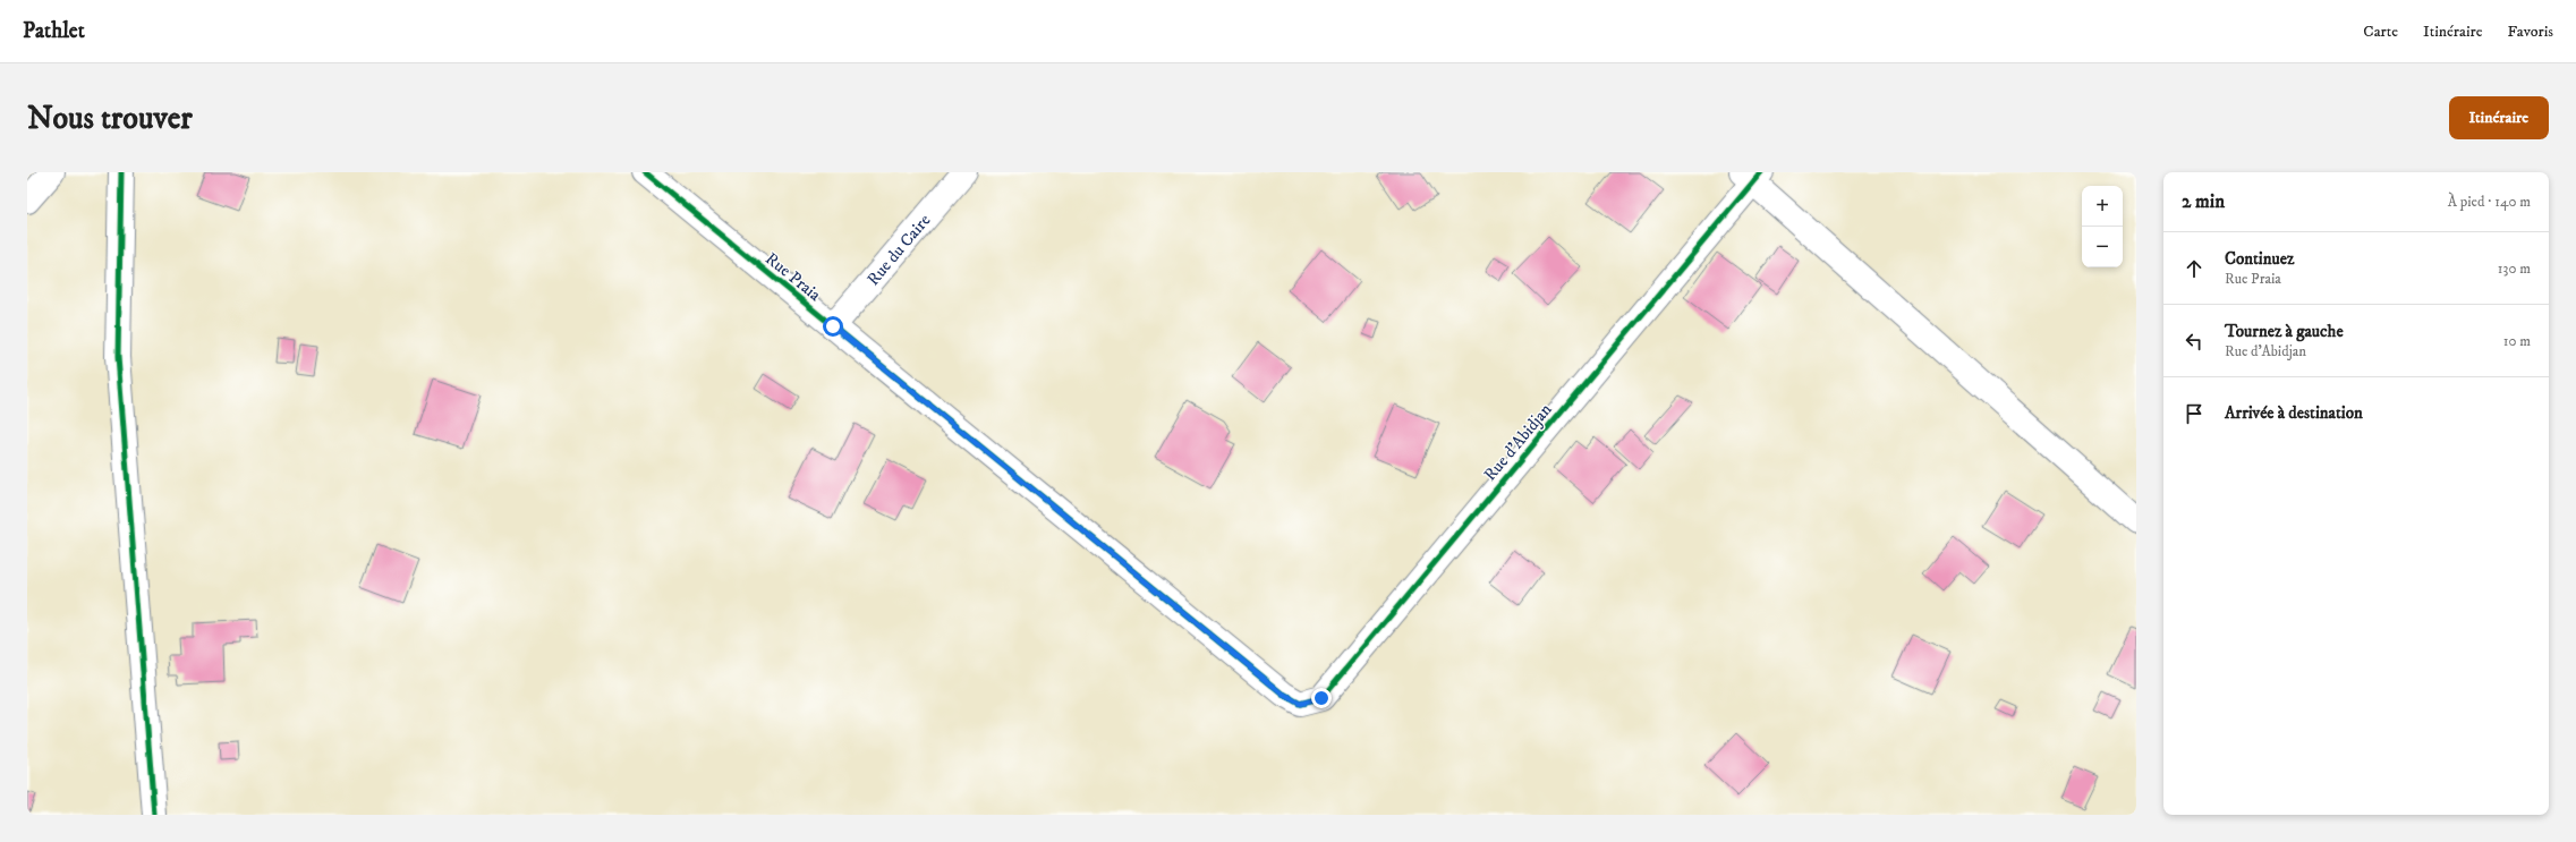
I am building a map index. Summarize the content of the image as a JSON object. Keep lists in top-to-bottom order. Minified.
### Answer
{"streets":{"street":["Rue du Caire","Rue Praia","Rue d'Abidjan"]},"crossings":[["Rue du Caire","Rue Praia"],["Rue Praia","Rue d'Abidjan"]],"page":{"header":"Pathlet","nav":["Carte","Itinéraire","Favoris"],"buttons":"Itinéraire","title":"Nous trouver","heading":["2 min","À pied · 140 m"],"map_buttons":["+","−"],"list":[["Continuez","Rue Praia","130 m"],["Tournez à gauche","Rue d'Abidjan","10 m"],"Arrivée à destination"]}}
